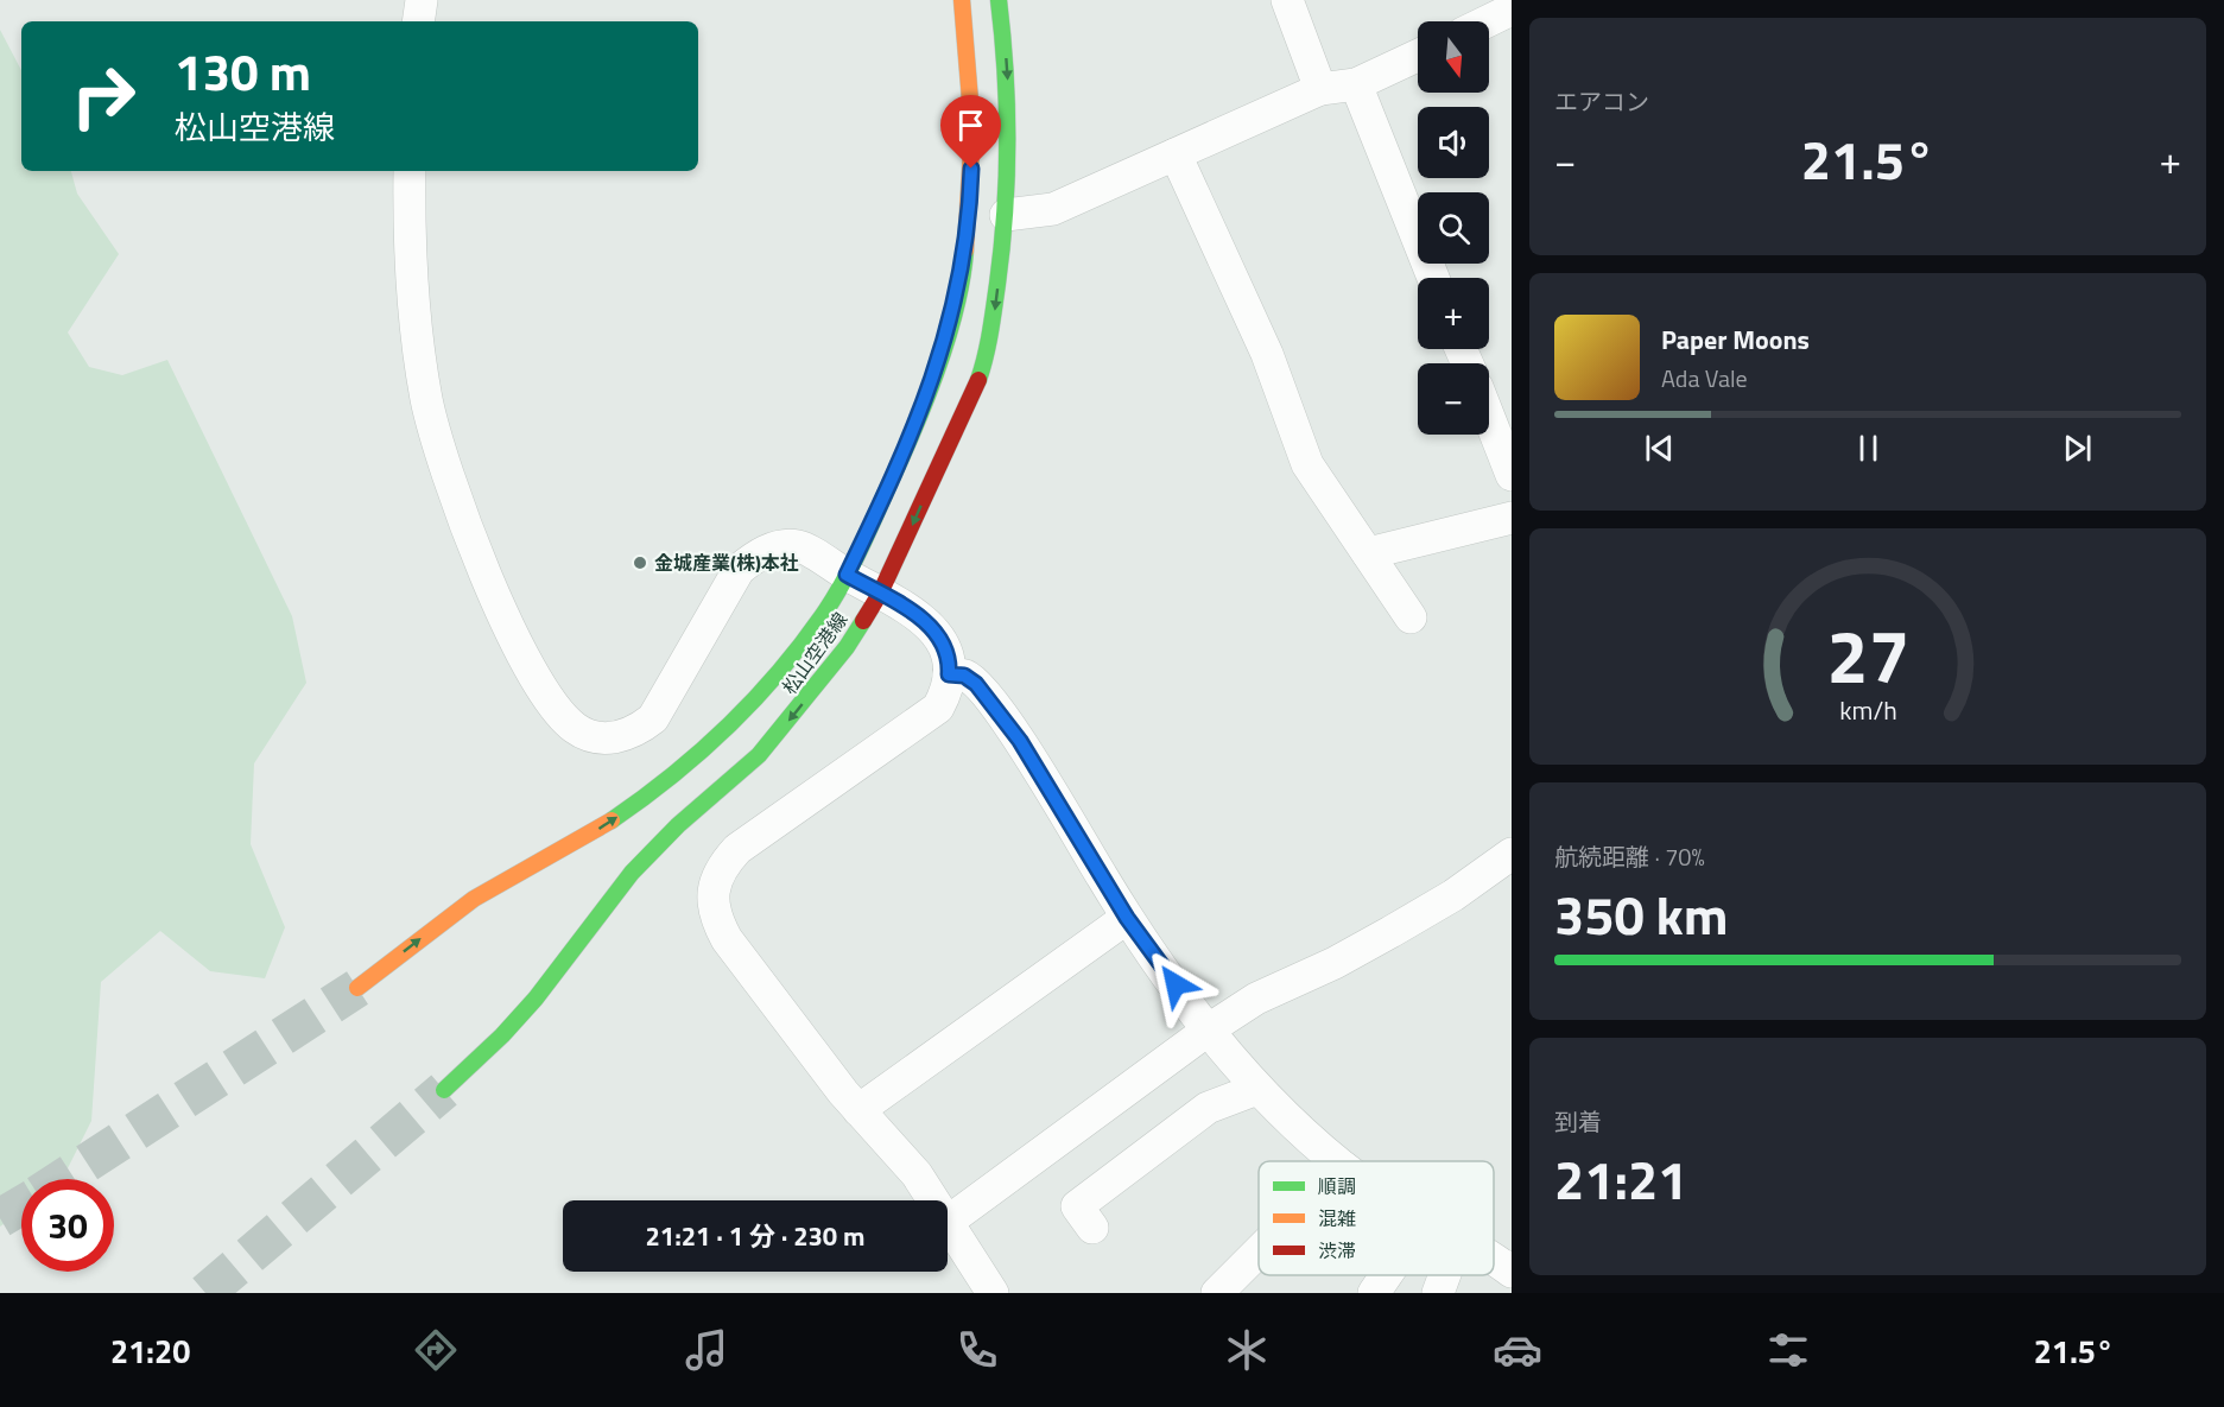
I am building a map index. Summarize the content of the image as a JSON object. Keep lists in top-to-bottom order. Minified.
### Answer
{"streets":{"main road":["松山空港線"]},"places":["金城産業(株)本社"],"legend":["順調","混雑","渋滞"],"north":"bottom","page":{"tile":["エアコン",["航続距離 · 70%","350 km"],["到着","21:21"]],"map_buttons":["+","−"],"turn":["130 m","松山空港線"],"heat":["−","21.5°","+"],"song":["Paper Moons","Ada Vale"],"limit":"30","trip":"21:21 · 1 分 · 230 m","tabs":["21:20","21.5°"],"gauge":["27","km/h"]}}
